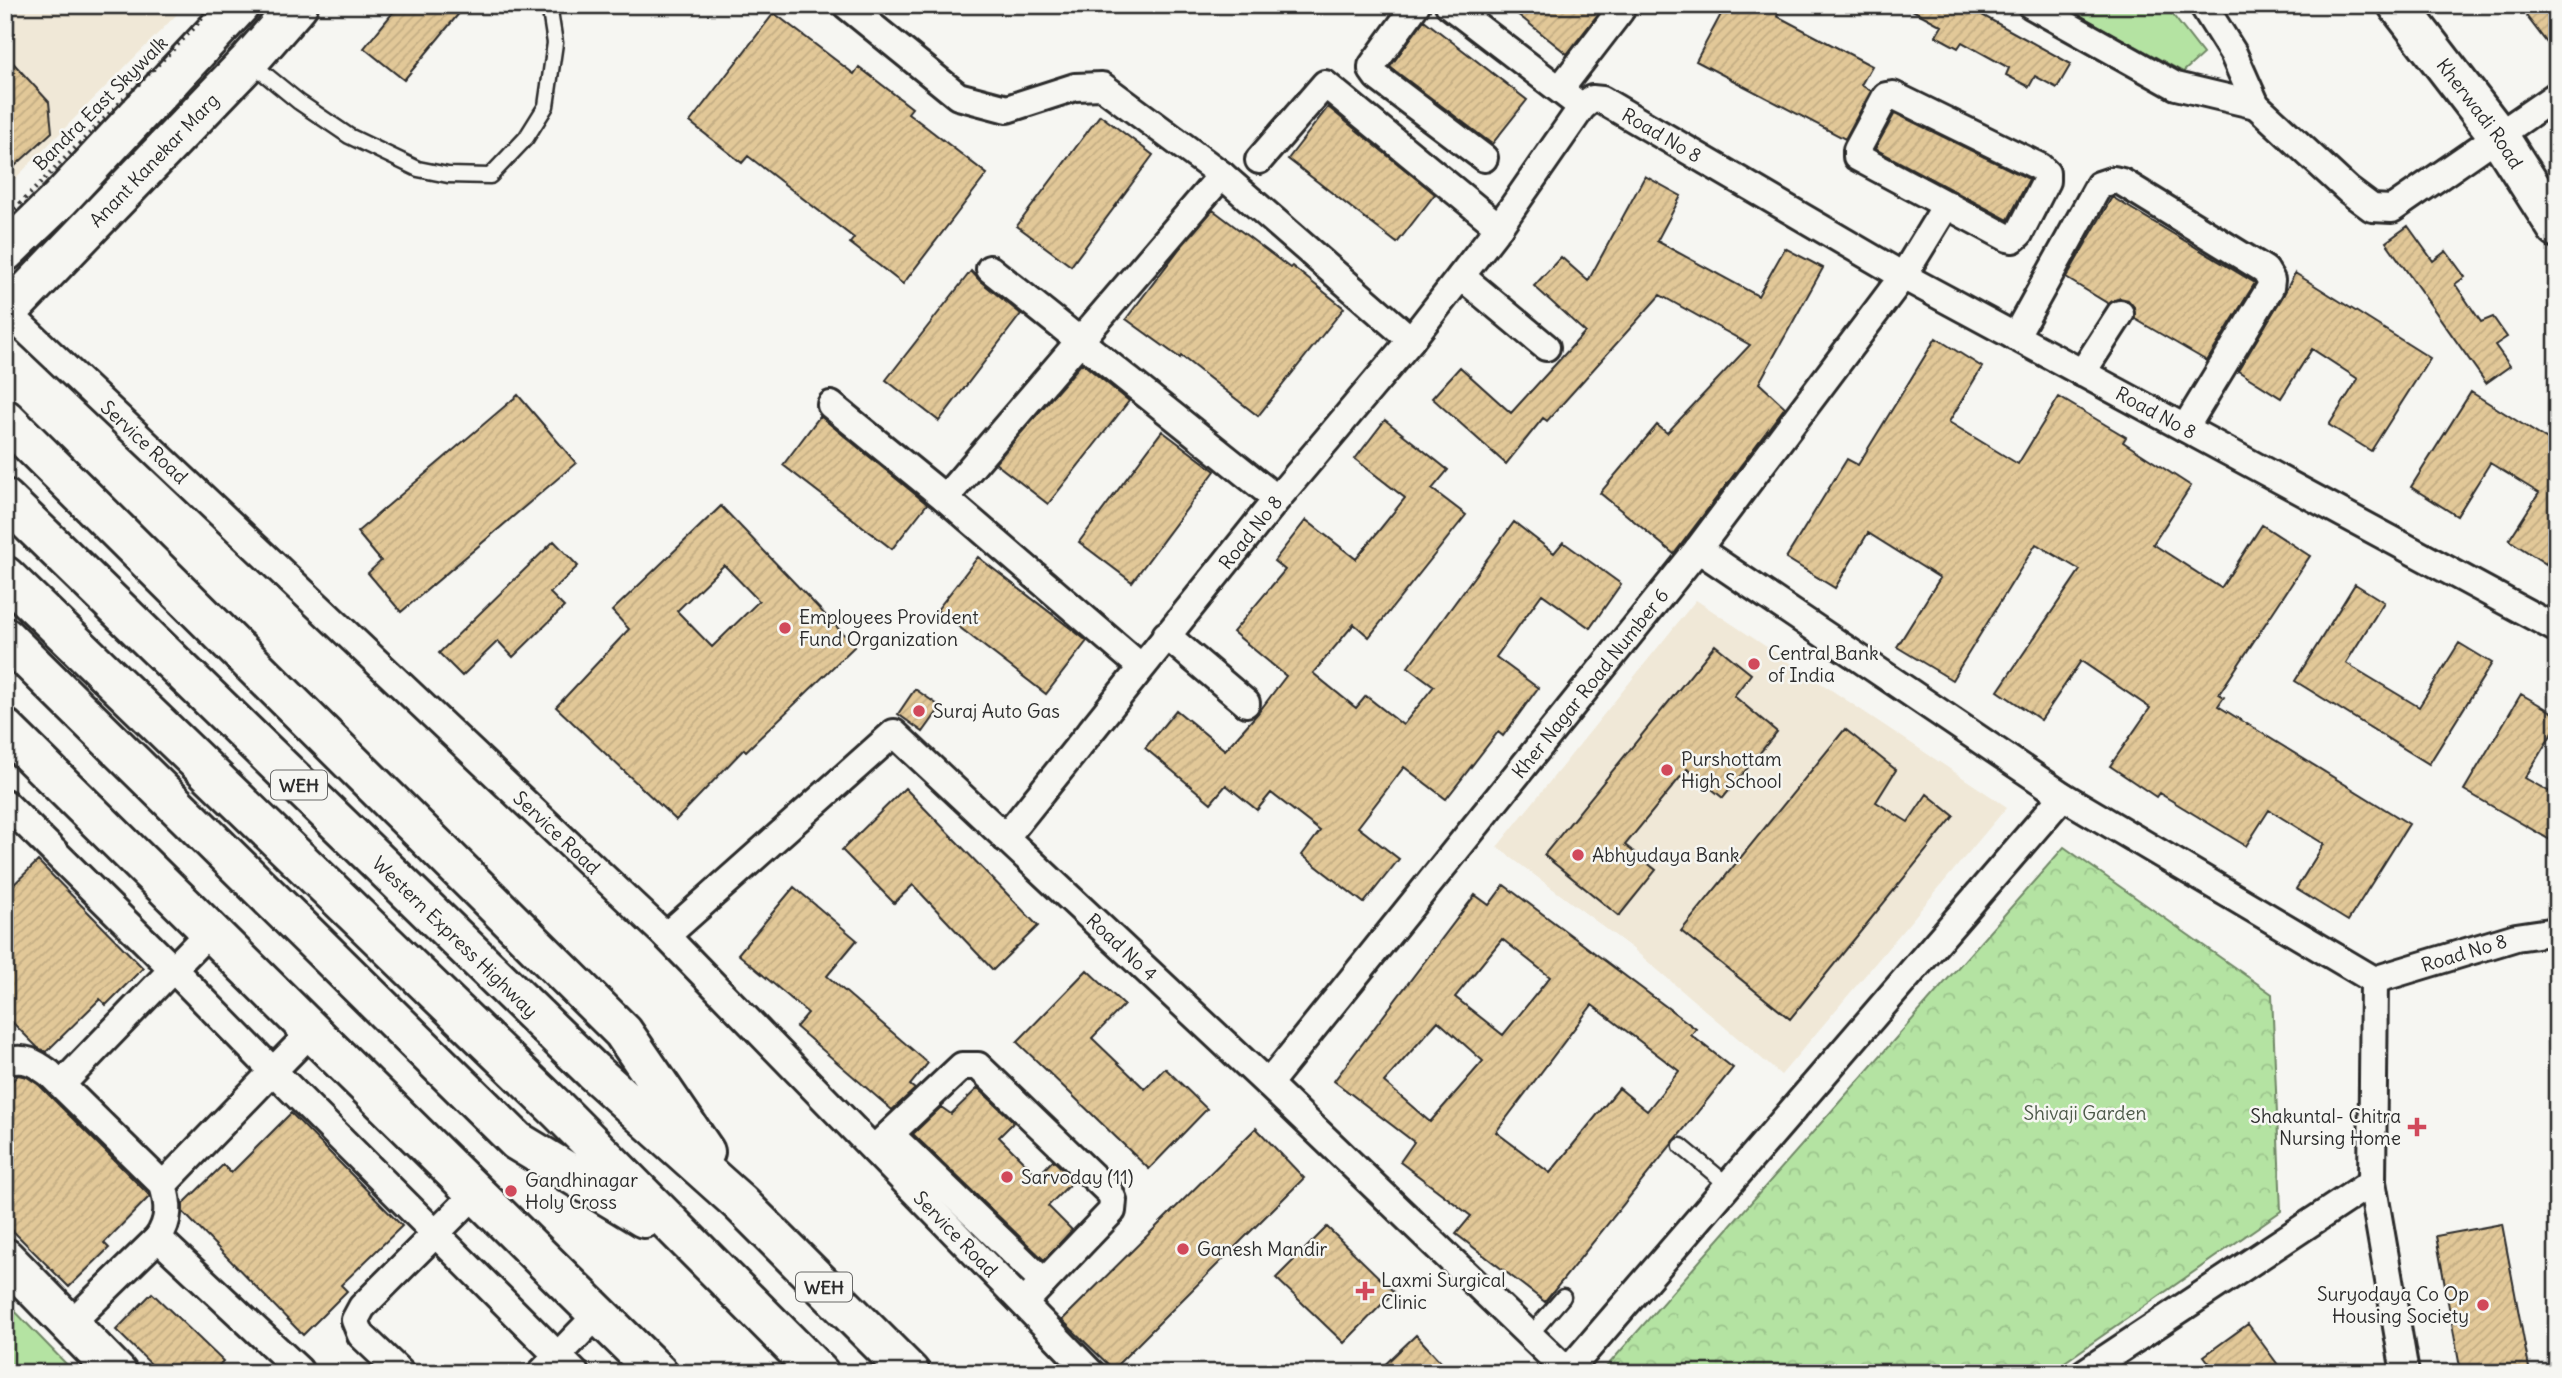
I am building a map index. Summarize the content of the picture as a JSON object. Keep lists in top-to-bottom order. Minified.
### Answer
{"streets":{"main road":["Kherwadi Road","Anant Kanekar Marg","WEH","Western Express Highway"],"street":["Road No 8","Service Road","Kher Nagar Road Number 6","Road No 4"],"path":["Bandra East Skywalk"]},"crossings":[["Bandra East Skywalk","Anant Kanekar Marg"],["Road No 8","Kher Nagar Road Number 6"],["Road No 8","Road No 4"],["Anant Kanekar Marg","Service Road"],["Service Road","Road No 4"],["Kher Nagar Road Number 6","Road No 4"]],"parks":["Shivaji Garden"],"places":{"other":["Employees Provident Fund Organization","Central Bank of India","Suraj Auto Gas","Purshottam High School","Abhyudaya Bank","Sarvoday (11)","Gandhinagar Holy Cross","Ganesh Mandir","Suryodaya Co Op Housing Society"],"health":["Shakuntal- Chitra Nursing Home","Laxmi Surgical Clinic"]}}
